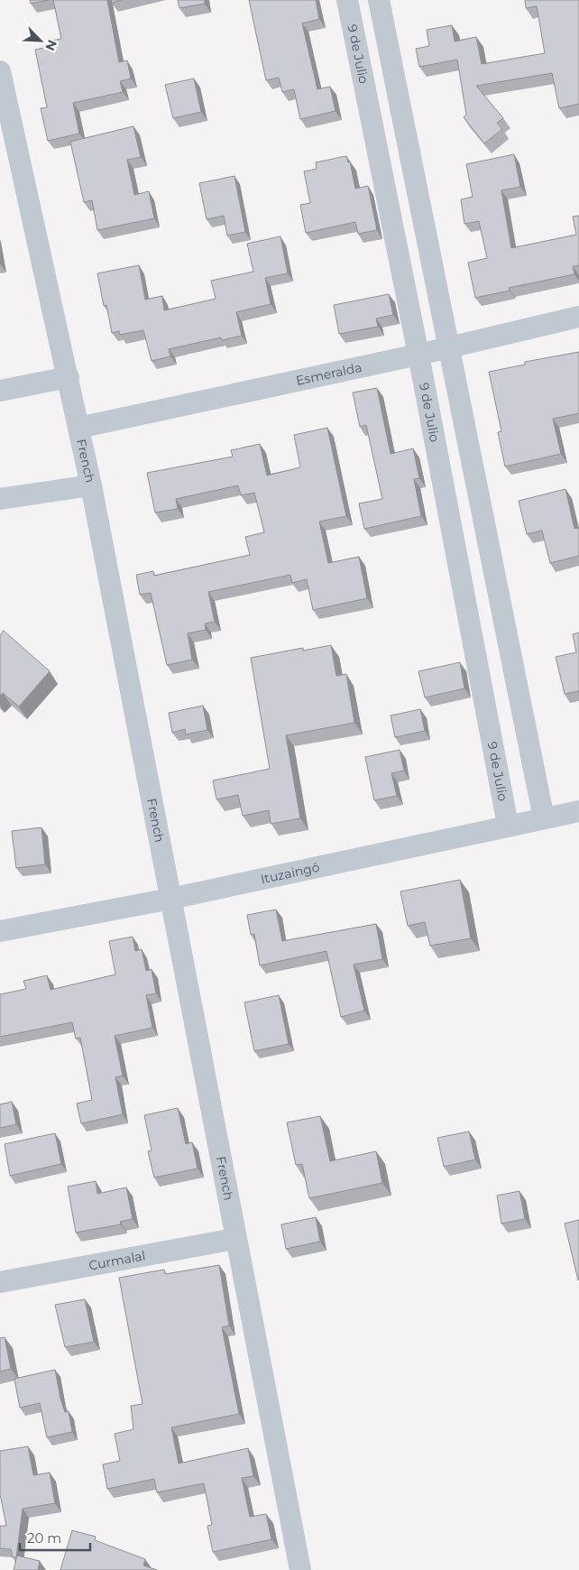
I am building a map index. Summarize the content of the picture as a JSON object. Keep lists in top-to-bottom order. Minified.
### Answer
{"streets":{"street":["9 de Julio","Esmeralda","French","Ituzaingó","Curmalal"]},"crossings":[["9 de Julio","Esmeralda"],["9 de Julio","Ituzaingó"],["Esmeralda","French"],["French","Ituzaingó"],["French","Curmalal"]],"scale_bar":"20 m","north":"bottom right"}
